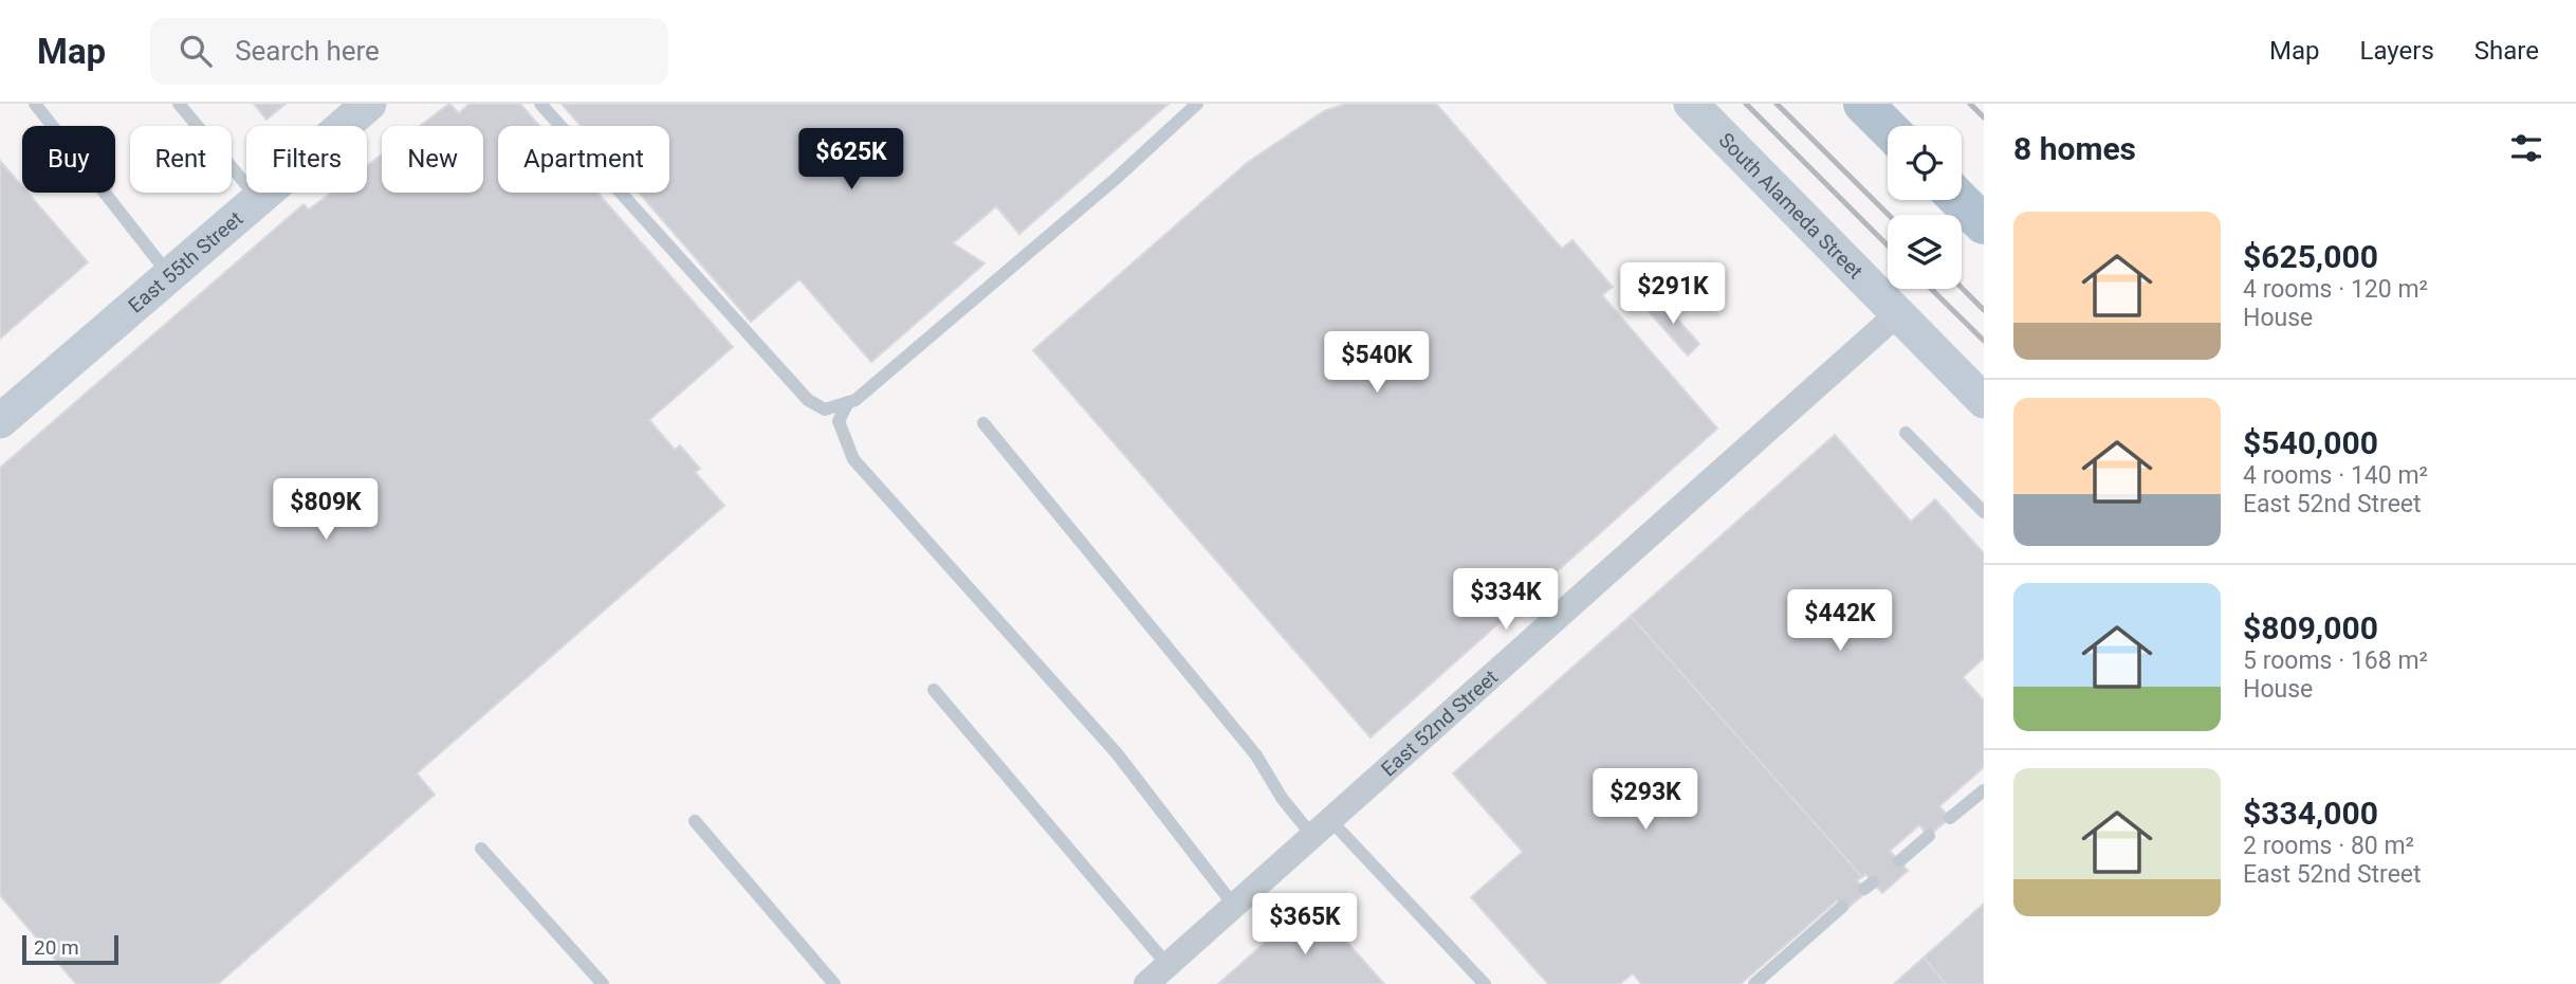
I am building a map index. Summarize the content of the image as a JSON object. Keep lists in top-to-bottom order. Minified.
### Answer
{"streets":{"street":["South Alameda Street","East 55th Street","East 52nd Street"]},"crossings":[["South Alameda Street","East 52nd Street"]],"scale_bar":"20 m","page":{"header":"Map","search":"Search here","nav":["Map","Layers","Share"],"heading":"8 homes","chip":["Buy","Rent","Filters","New","Apartment"],"price":["$625K","$291K","$540K","$809K","$334K","$442K","$293K","$365K"],"list":[{"name":"$625,000","note":"4 rooms · 120 m² · House"},{"name":"$540,000","note":"4 rooms · 140 m² · East 52nd Street"},{"name":"$809,000","note":"5 rooms · 168 m² · House"},{"name":"$334,000","note":"2 rooms · 80 m² · East 52nd Street"}],"scale":"20 m"}}
